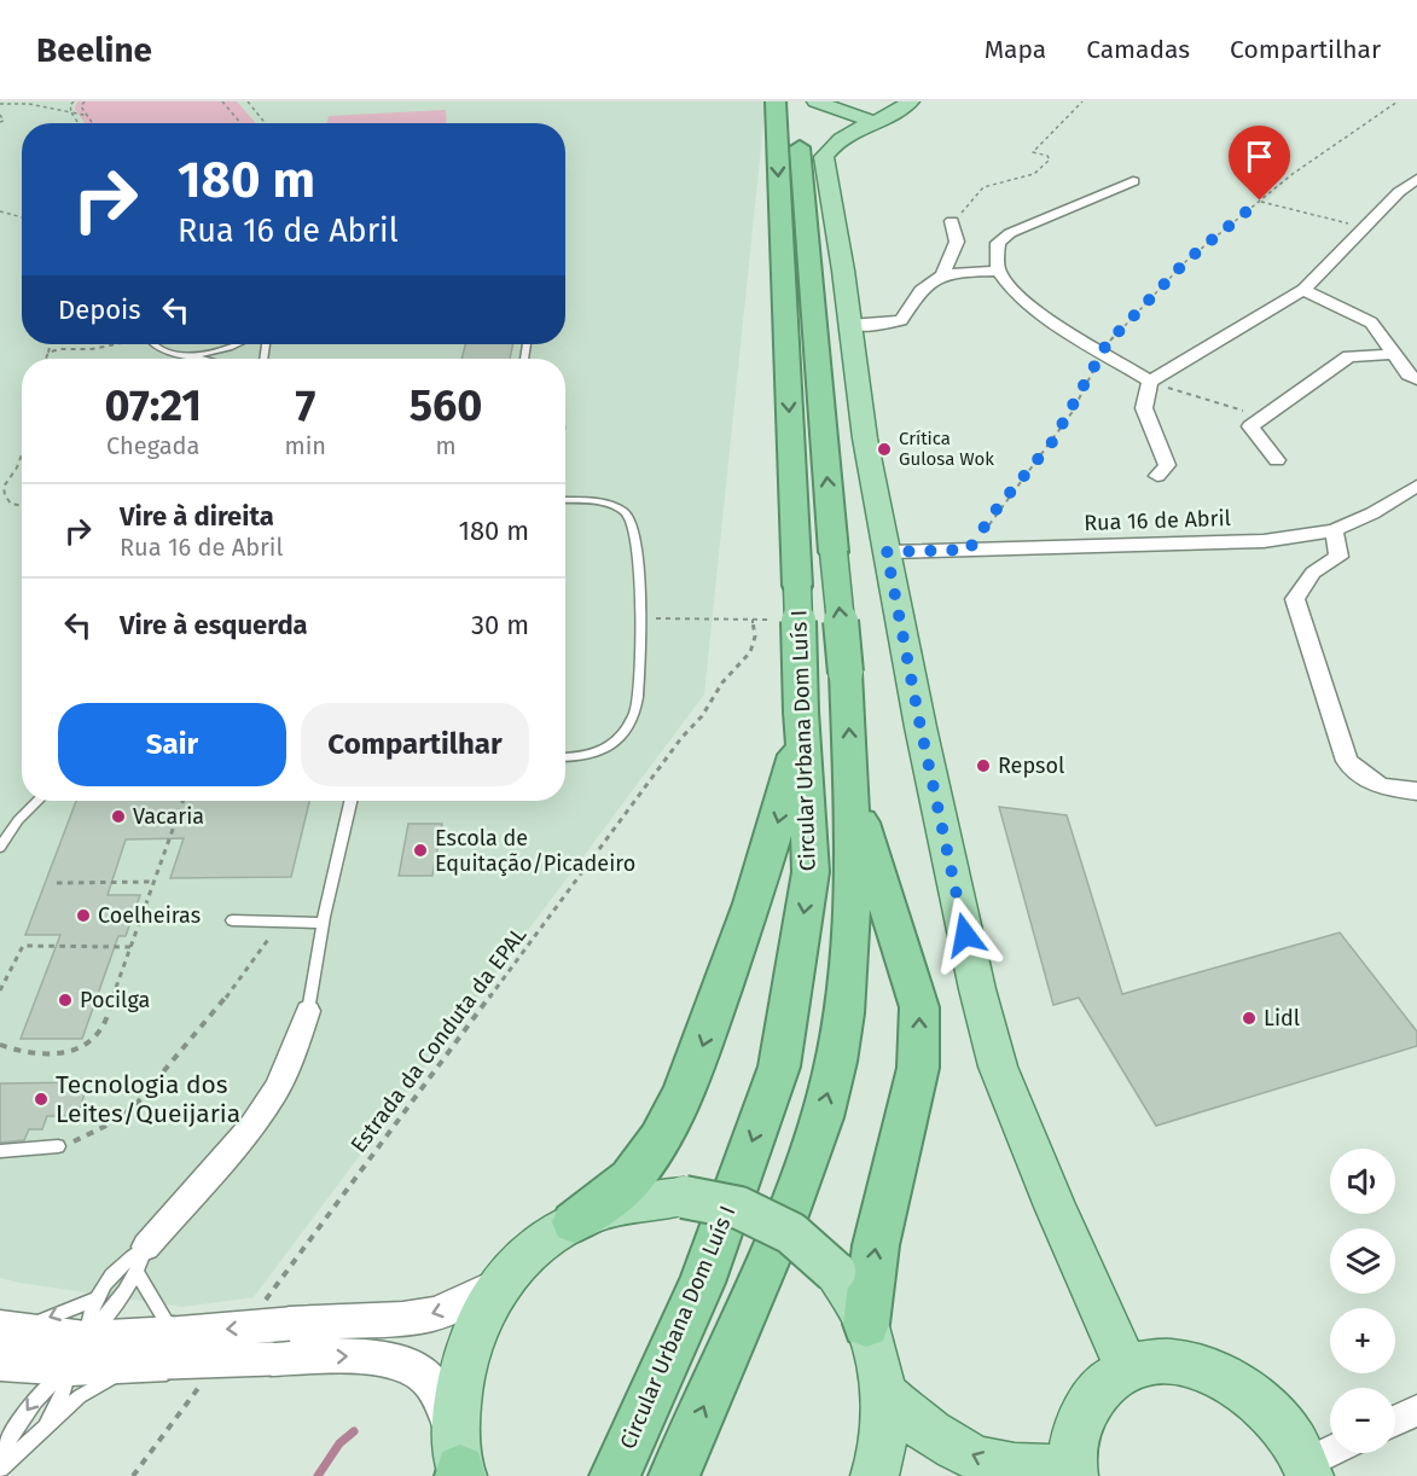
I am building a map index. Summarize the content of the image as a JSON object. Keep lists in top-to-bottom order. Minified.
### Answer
{"streets":{"highway":["Circular Urbana Dom Luís I"],"street":["Rua 16 de Abril"],"path":["Estrada da Conduta da EPAL"]},"places":["Crítica Gulosa Wok","Repsol","Vacaria","Escola de Equitação/Picadeiro","Coelheiras","Pocilga","Lidl","Tecnologia dos Leites/Queijaria"],"page":{"header":"Beeline","nav":["Mapa","Camadas","Compartilhar"],"turn":["180 m","Rua 16 de Abril"],"then":"Depois","eta":["07:21","Chegada","7","min","560","m"],"list":[{"name":"Vire à direita","note":"Rua 16 de Abril","value":"180 m"},{"name":"Vire à esquerda","value":"30 m"}],"buttons":["Sair","Compartilhar"],"map_buttons":["+","−"]}}
